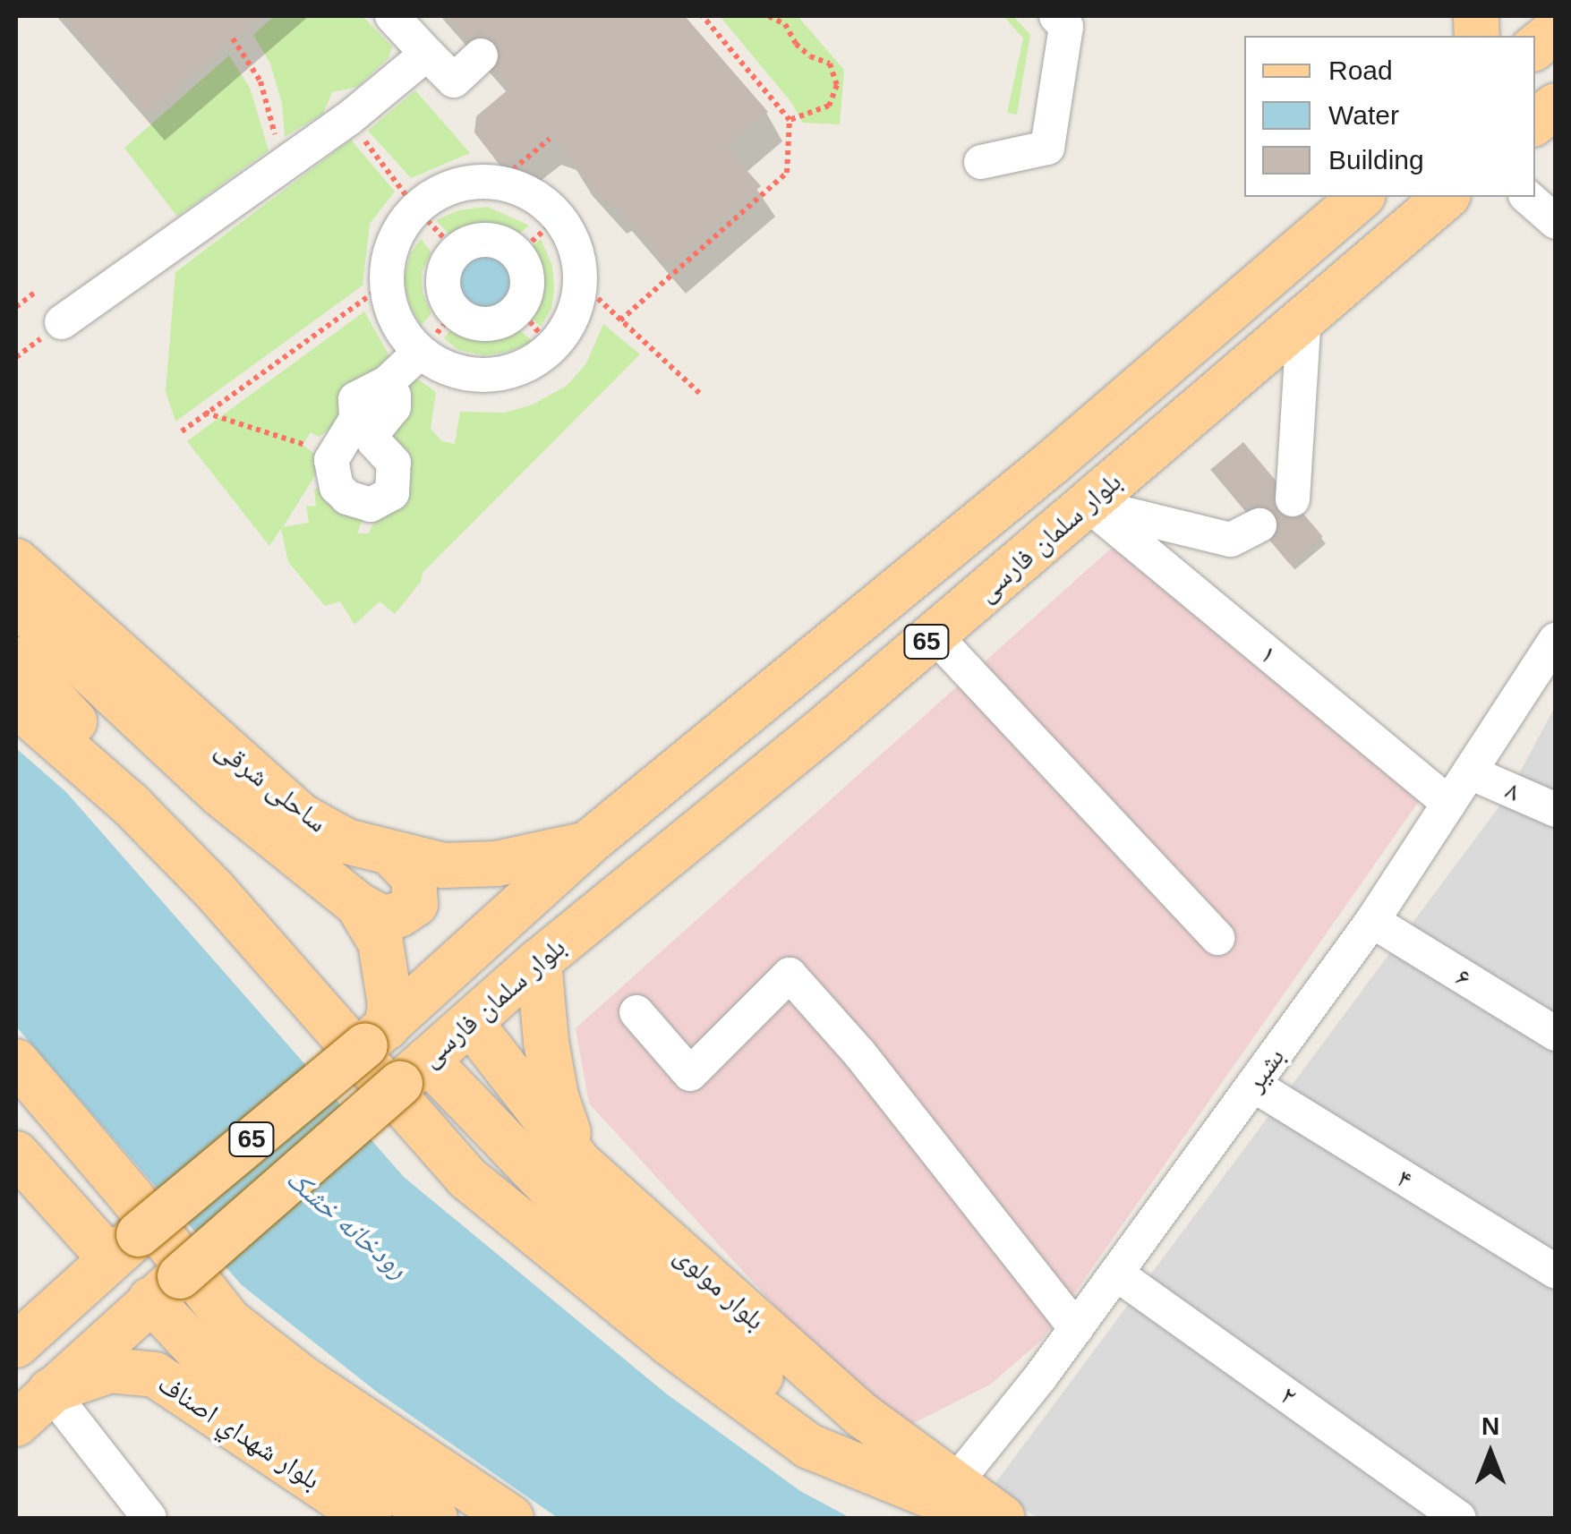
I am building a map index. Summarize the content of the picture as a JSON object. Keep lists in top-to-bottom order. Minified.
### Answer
{"streets":{"main road":["بلوار سلمان فارسی","65","ساحلی شرقی","بلوار مولوی","بلوار شهداي اصناف"],"street":["۱","۸","۶","بشیر","۴","۲"]},"crossings":[["بلوار سلمان فارسی","65"],["بلوار سلمان فارسی","۱"],["بلوار سلمان فارسی","ساحلی شرقی"],["بلوار سلمان فارسی","بلوار مولوی"],["65","ساحلی شرقی"],["65","بلوار مولوی"],["65","بلوار شهداي اصناف"],["۱","بشیر"],["۸","بشیر"],["۶","بشیر"],["بشیر","۴"],["بشیر","بلوار مولوی"],["بشیر","۲"]],"water":["رودخانه خشک"],"legend":["Road","Water","Building"],"north":"top"}
